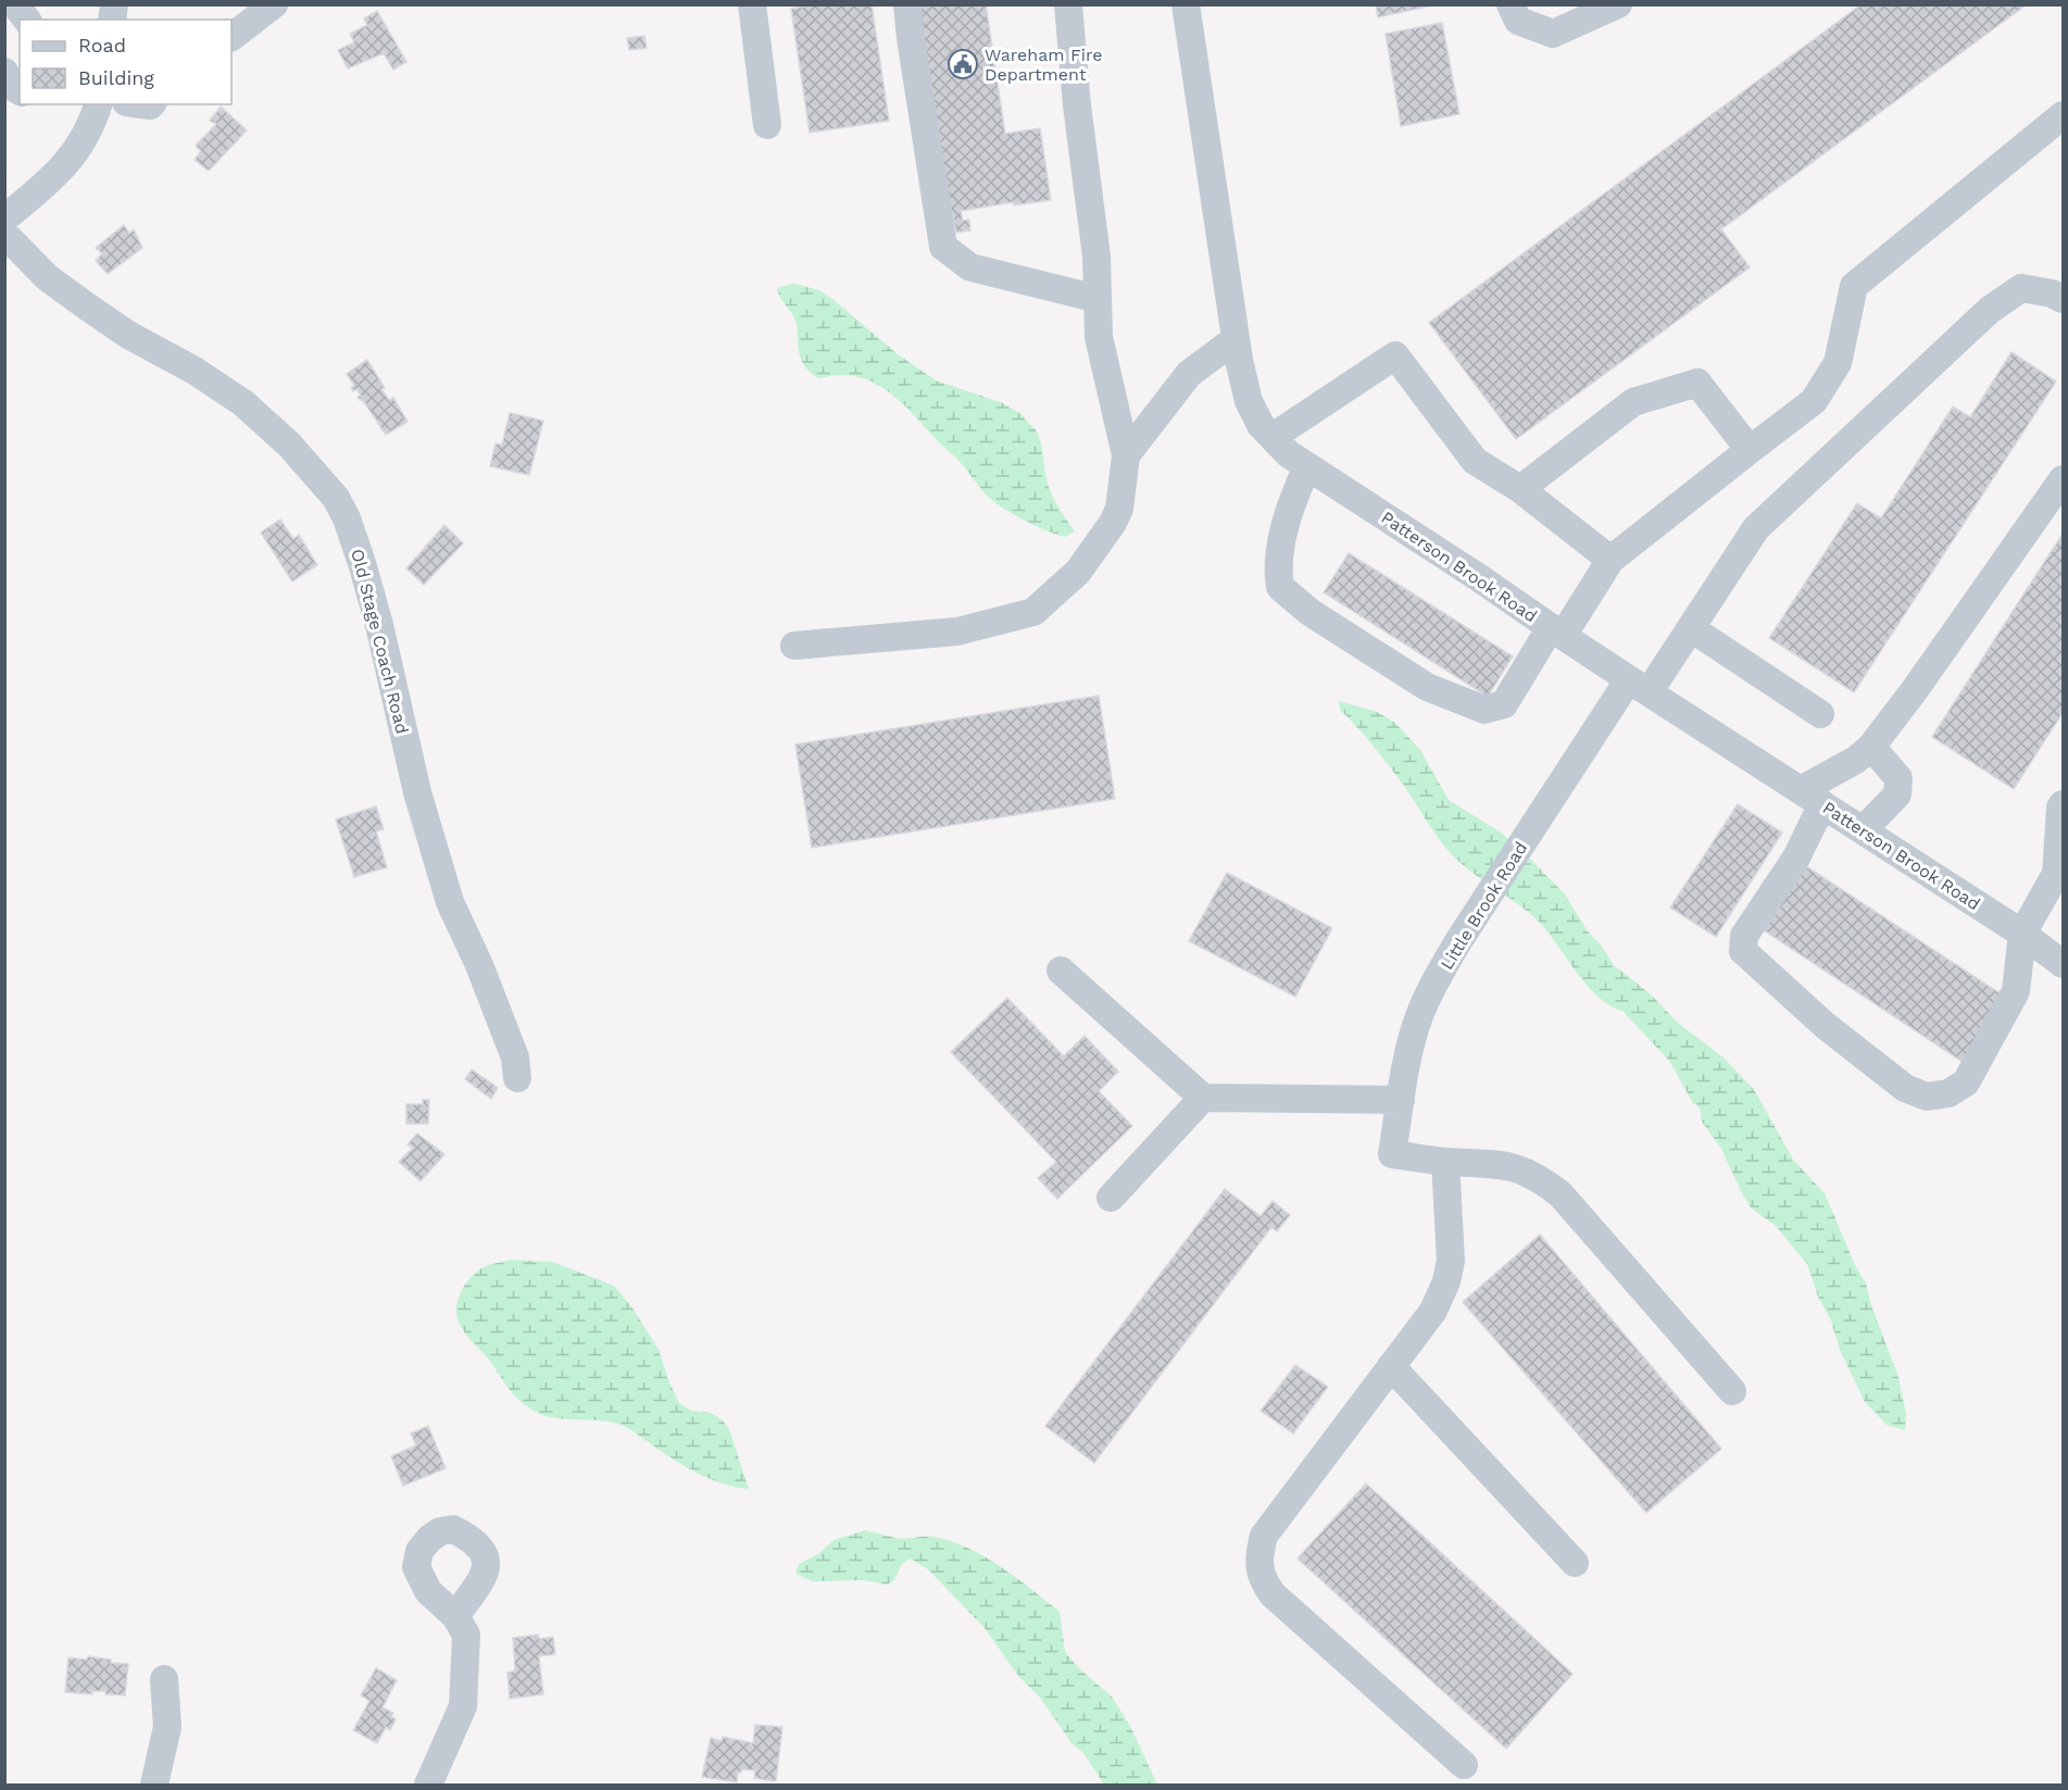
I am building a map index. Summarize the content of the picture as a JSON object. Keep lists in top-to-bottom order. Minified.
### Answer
{"streets":{"street":["Patterson Brook Road","Old Stage Coach Road","Little Brook Road"]},"crossings":[["Patterson Brook Road","Little Brook Road"]],"places":{"public building":["Wareham Fire Department"]},"legend":["Road","Building"]}
